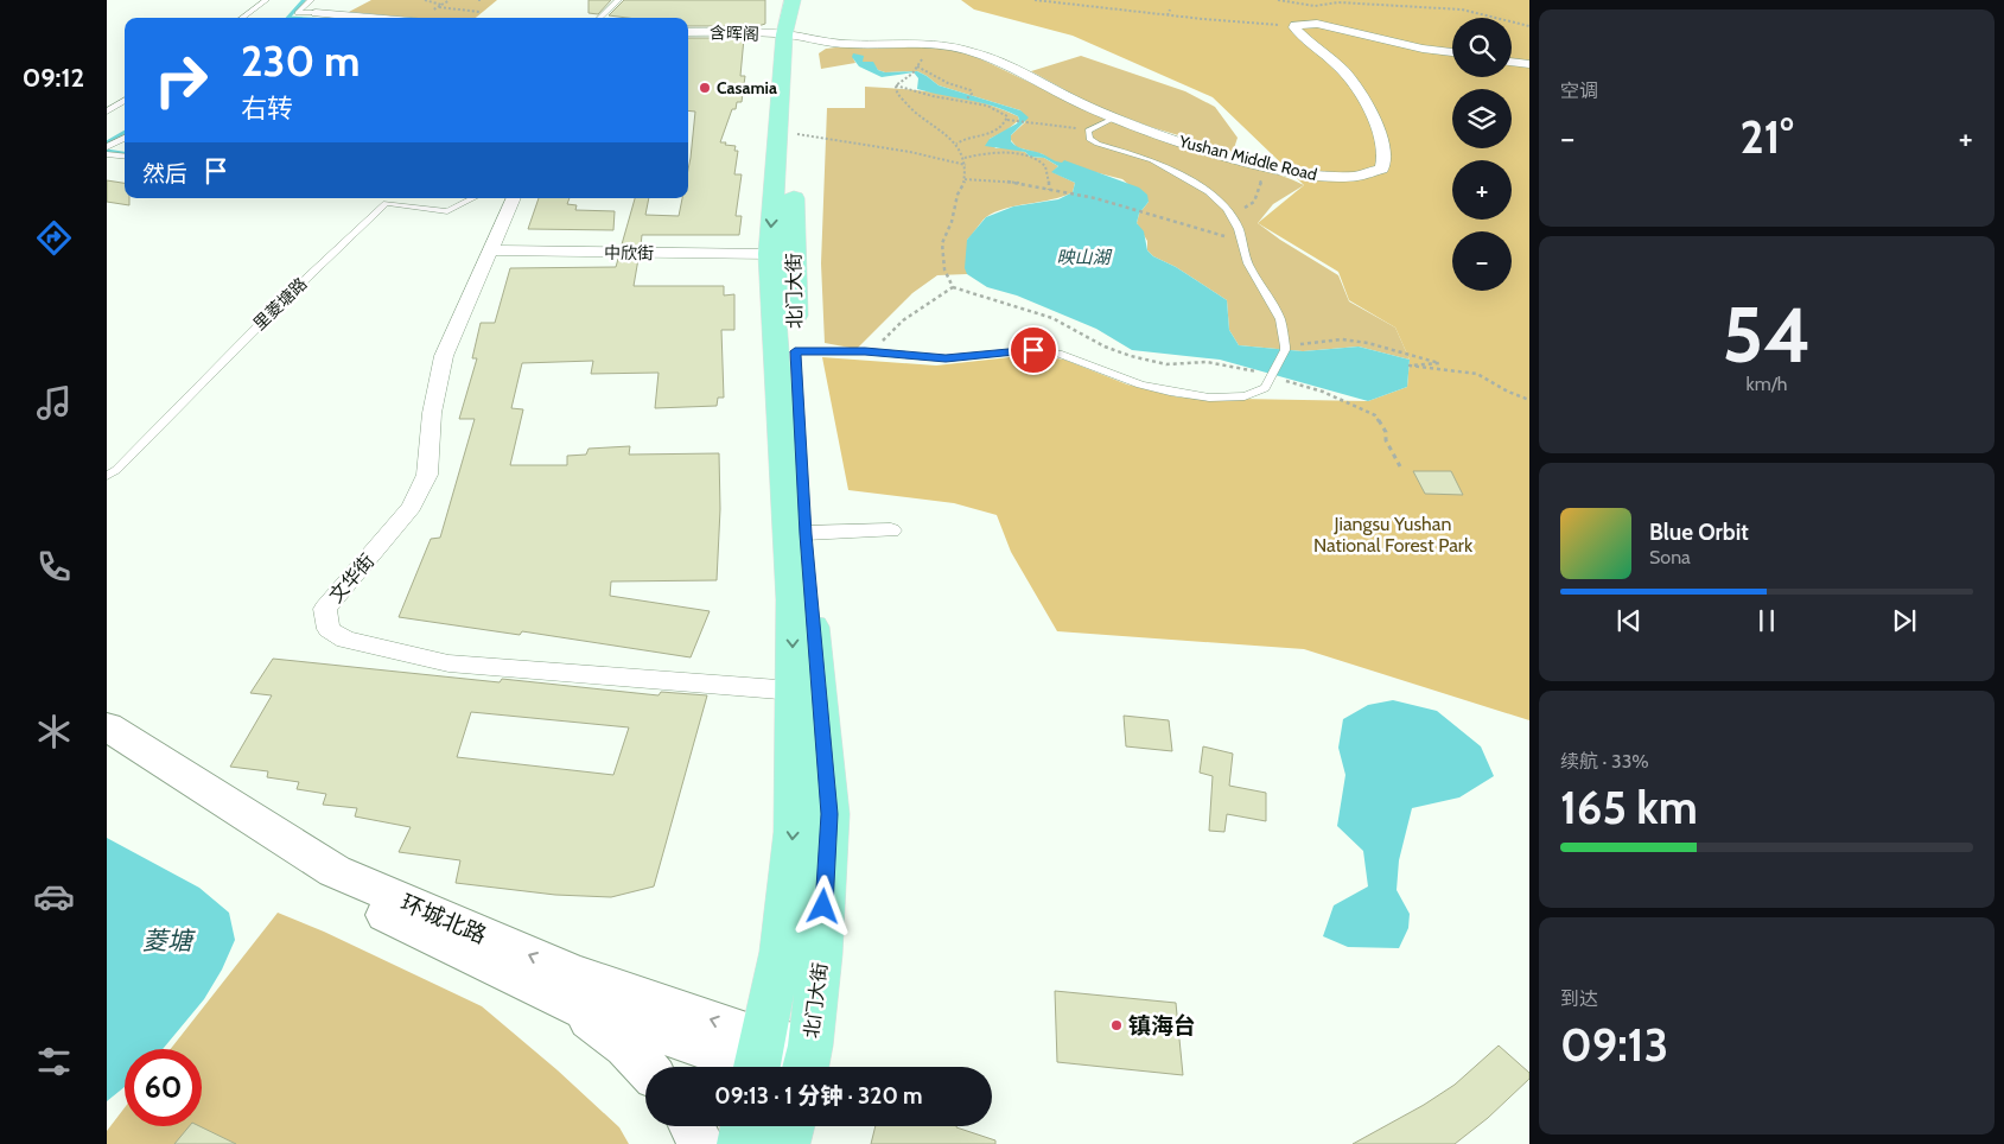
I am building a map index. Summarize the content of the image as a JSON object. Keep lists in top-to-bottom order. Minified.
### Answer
{"streets":{"main road":["北门大街","环城北路"],"street":["含晖阁","Yushan Middle Road","中欣街","文华街"],"lane":["里菱塘路"]},"crossings":[["含晖阁","Yushan Middle Road"],["含晖阁","北门大街"],["Yushan Middle Road","北门大街"],["中欣街","北门大街"],["中欣街","文华街"],["北门大街","文华街"],["北门大街","环城北路"]],"water":["映山湖","菱塘"],"parks":["Jiangsu Yushan National Forest Park"],"places":["Casamia","镇海台"],"page":{"tabs":"09:12","tile":["空调",["54","km/h"],["续航 · 33%","165 km"],["到达","09:13"]],"map_buttons":["+","−"],"turn":["230 m","右转"],"heat":["−","21°","+"],"then":"然后","song":["Blue Orbit","Sona"],"limit":"60","trip":"09:13 · 1 分钟 · 320 m"}}
